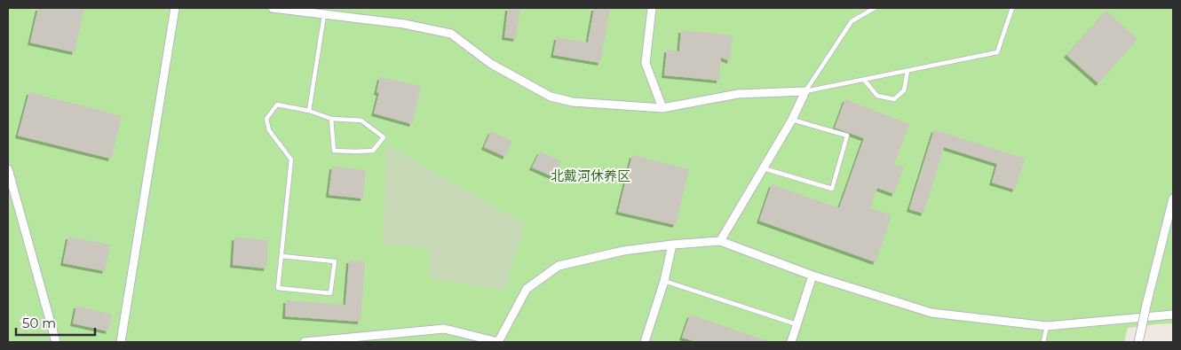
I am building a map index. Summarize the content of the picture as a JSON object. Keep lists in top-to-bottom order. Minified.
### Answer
{"parks":["北戴河休养区"],"scale_bar":"50 m"}
